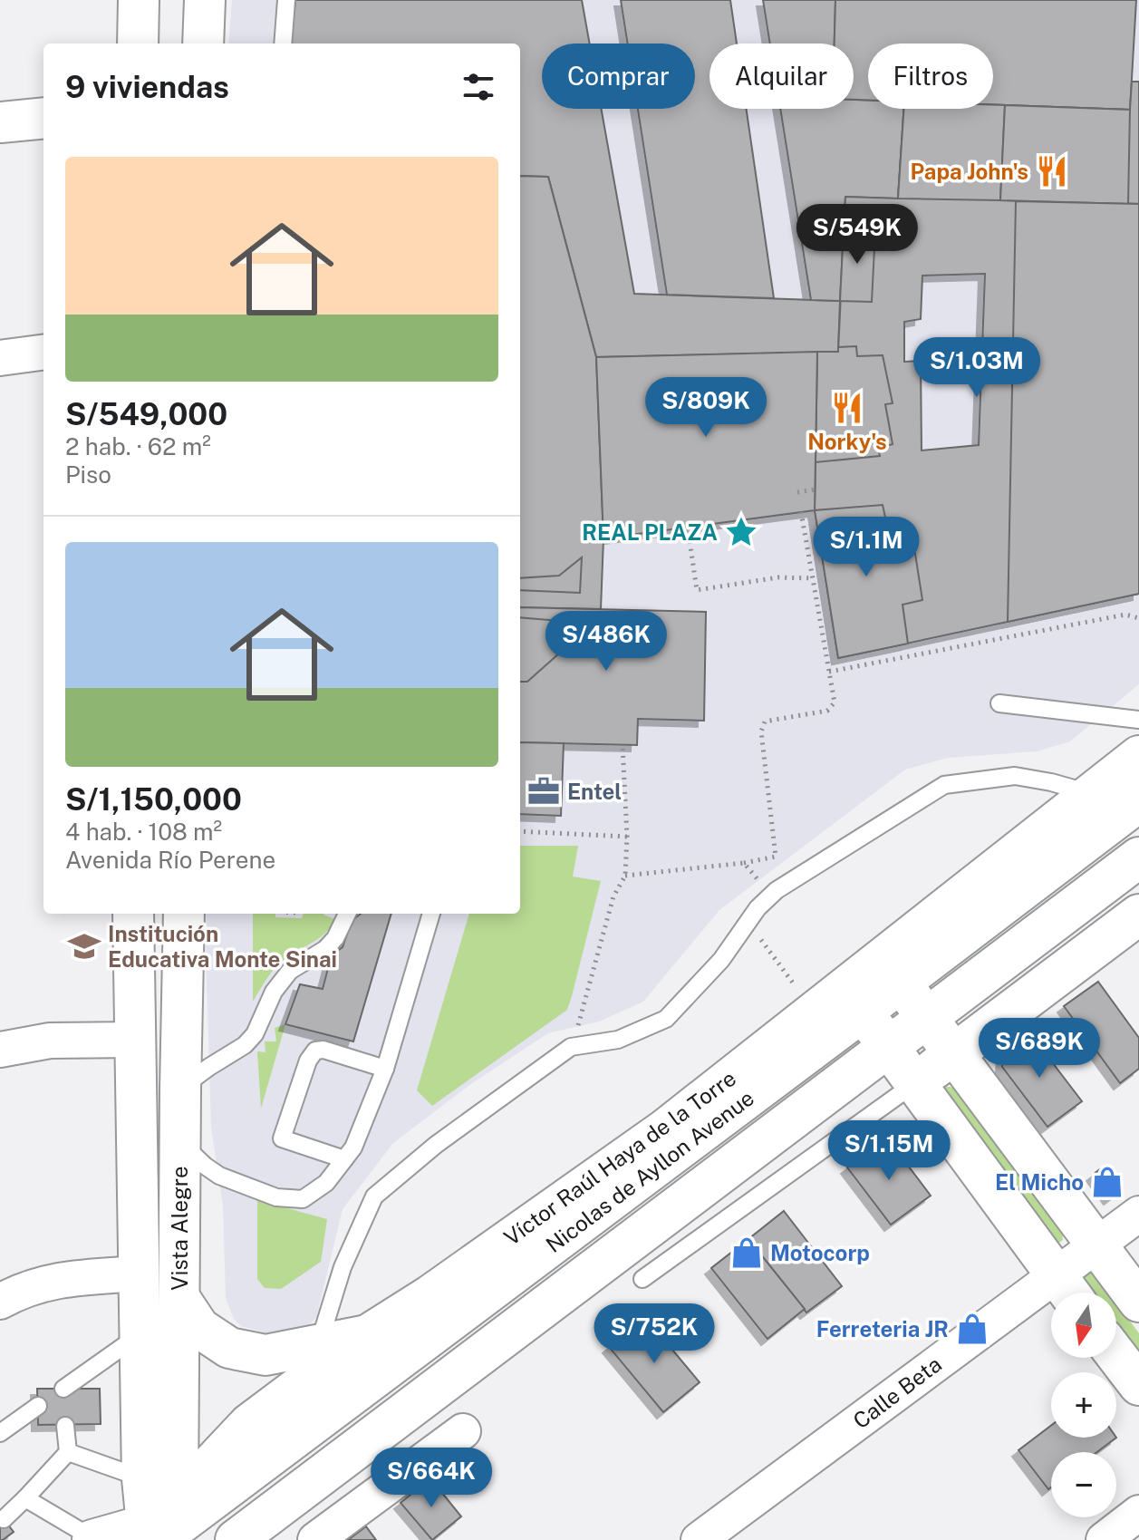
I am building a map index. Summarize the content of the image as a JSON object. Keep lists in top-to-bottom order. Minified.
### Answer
{"streets":{"street":["Víctor Raúl Haya de la Torre","Nicolas de Ayllon Avenue","Vista Alegre","Calle Beta"]},"crossings":[["Víctor Raúl Haya de la Torre","Nicolas de Ayllon Avenue"],["Víctor Raúl Haya de la Torre","Vista Alegre"],["Nicolas de Ayllon Avenue","Vista Alegre"]],"places":{"restaurant":["Papa John's","Norky's"],"place":["REAL PLAZA"],"office":["Entel"],"school or university":["Institución Educativa Monte Sinai"],"shop":["El Micho","Motocorp","Ferreteria JR"]},"north":"bottom","page":{"chip":["Comprar","Alquilar","Filtros"],"heading":"9 viviendas","list":[{"name":"S/549,000","note":"2 hab. · 62 m² · Piso"},{"name":"S/1,150,000","note":"4 hab. · 108 m² · Avenida Río Perene"}],"price":["S/549K","S/1.03M","S/809K","S/1.1M","S/486K","S/689K","S/1.15M","S/752K","S/664K"],"map_buttons":["+","−"]}}
